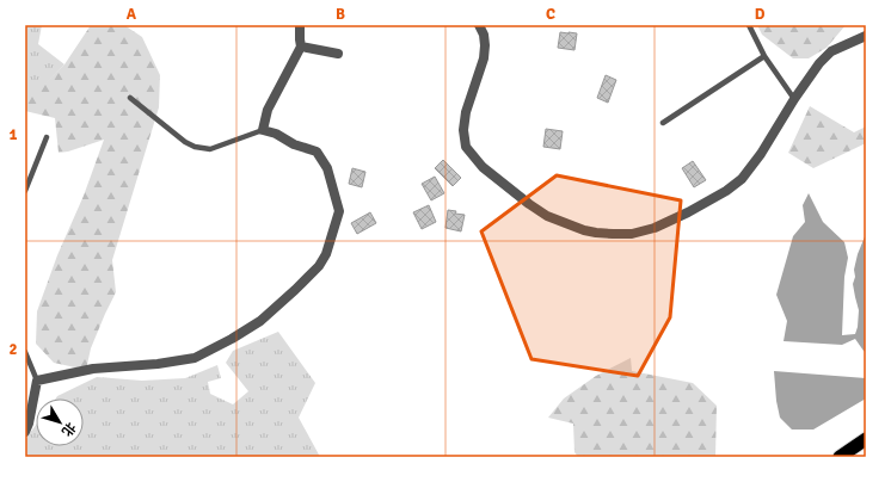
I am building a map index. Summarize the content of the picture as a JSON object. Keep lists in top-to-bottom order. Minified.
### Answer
{"north":"bottom right","grid":{"columns":["A","B","C","D"],"rows":["1","2"]}}
